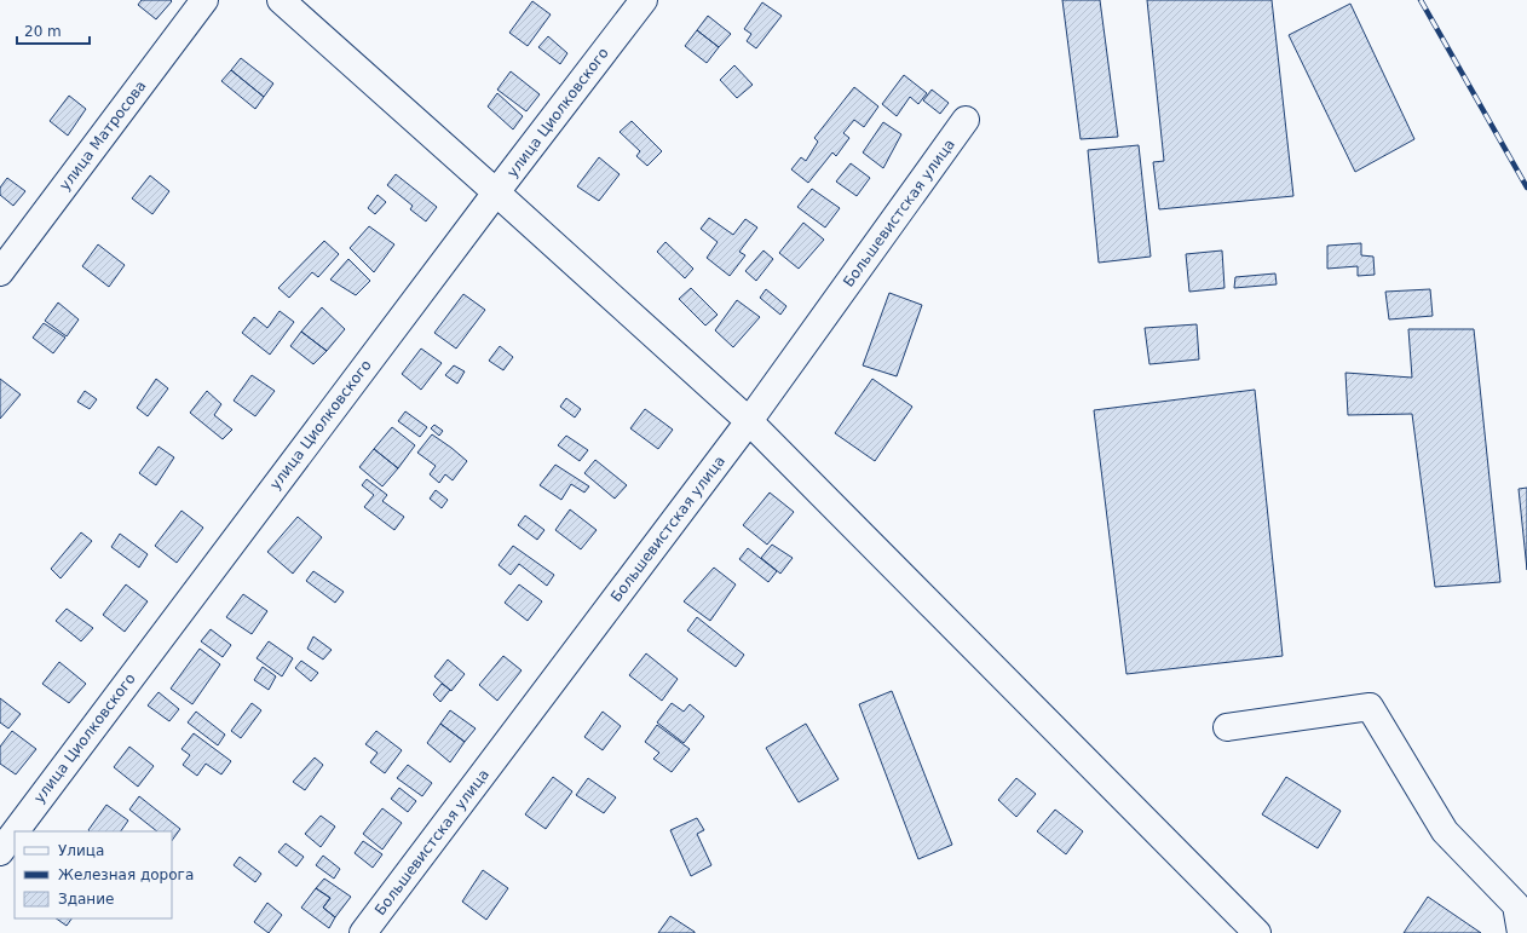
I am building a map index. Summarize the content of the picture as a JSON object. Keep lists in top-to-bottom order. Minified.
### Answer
{"streets":{"street":["улица Циолковского","улица Матросова","Большевистская улица"]},"legend":["Улица","Железная дорога","Здание"],"scale_bar":"20 m"}
